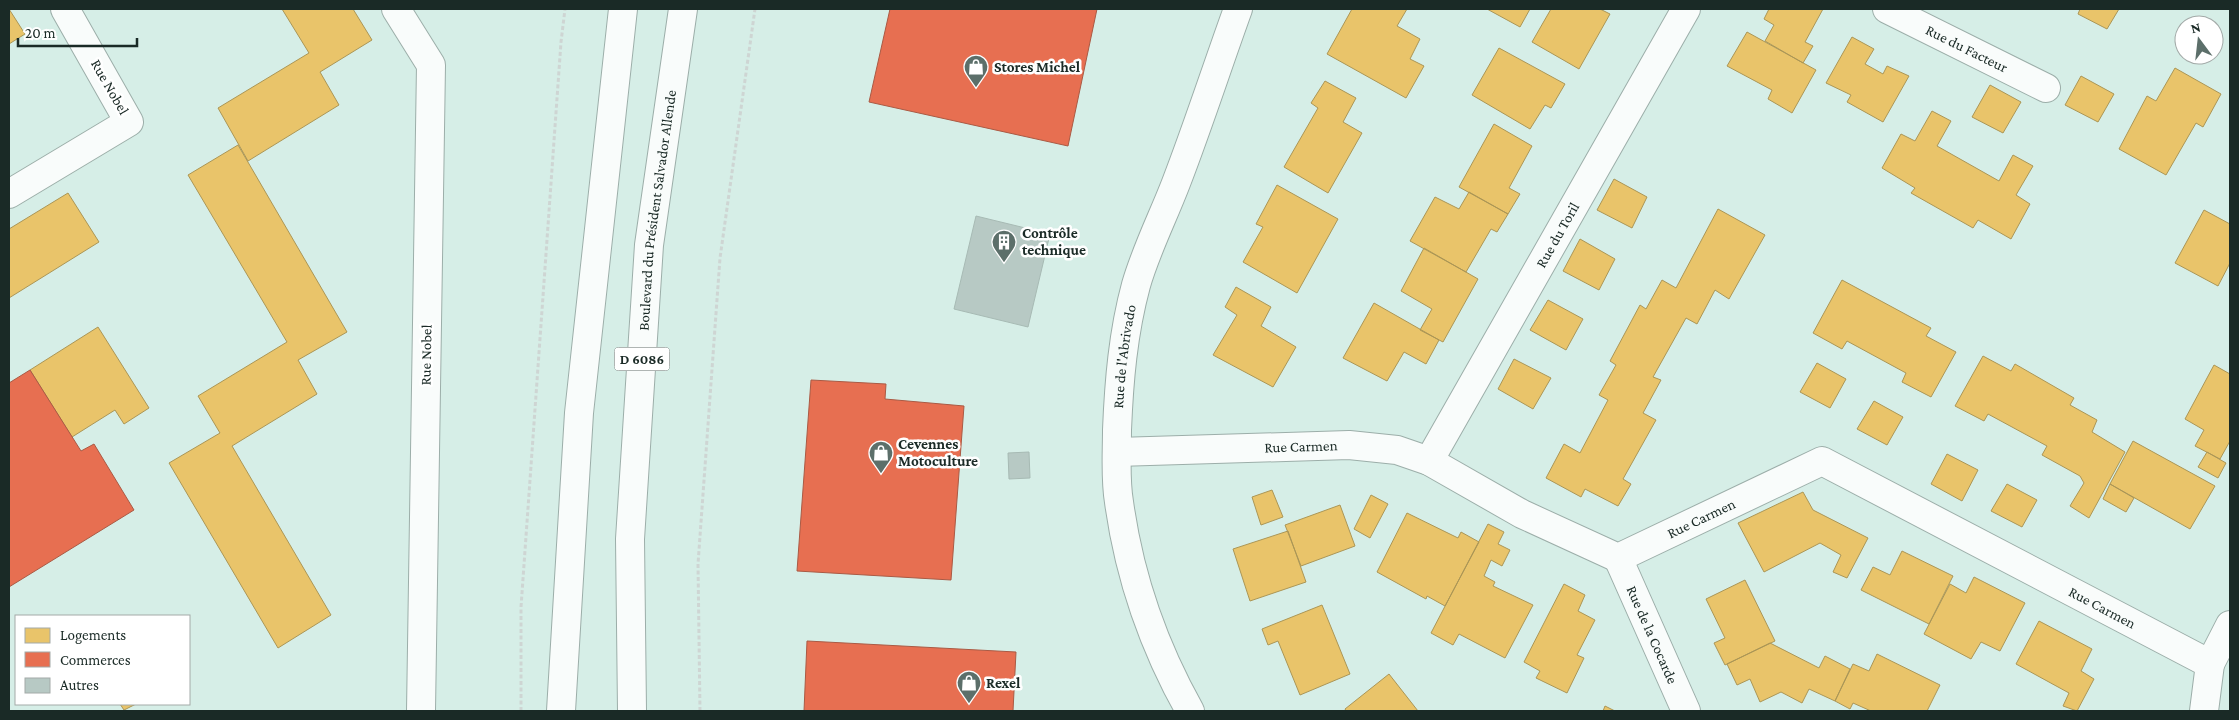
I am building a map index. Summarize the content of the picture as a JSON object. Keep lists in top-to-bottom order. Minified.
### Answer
{"streets":{"street":["Rue du Facteur","Rue Nobel","Boulevard du Président Salvador Allende","Rue du Toril","Rue de l'Abrivado","D 6086","Rue Carmen","Rue de la Cocarde"]},"crossings":[["Rue du Toril","Rue Carmen"],["Rue de l'Abrivado","Rue Carmen"],["Rue Carmen","Rue de la Cocarde"]],"places":{"shop":["Stores Michel","Cevennes Motoculture","Rexel"],"building":["Contrôle technique"]},"legend":["Logements","Commerces","Autres"],"scale_bar":"20 m","north":"top"}
